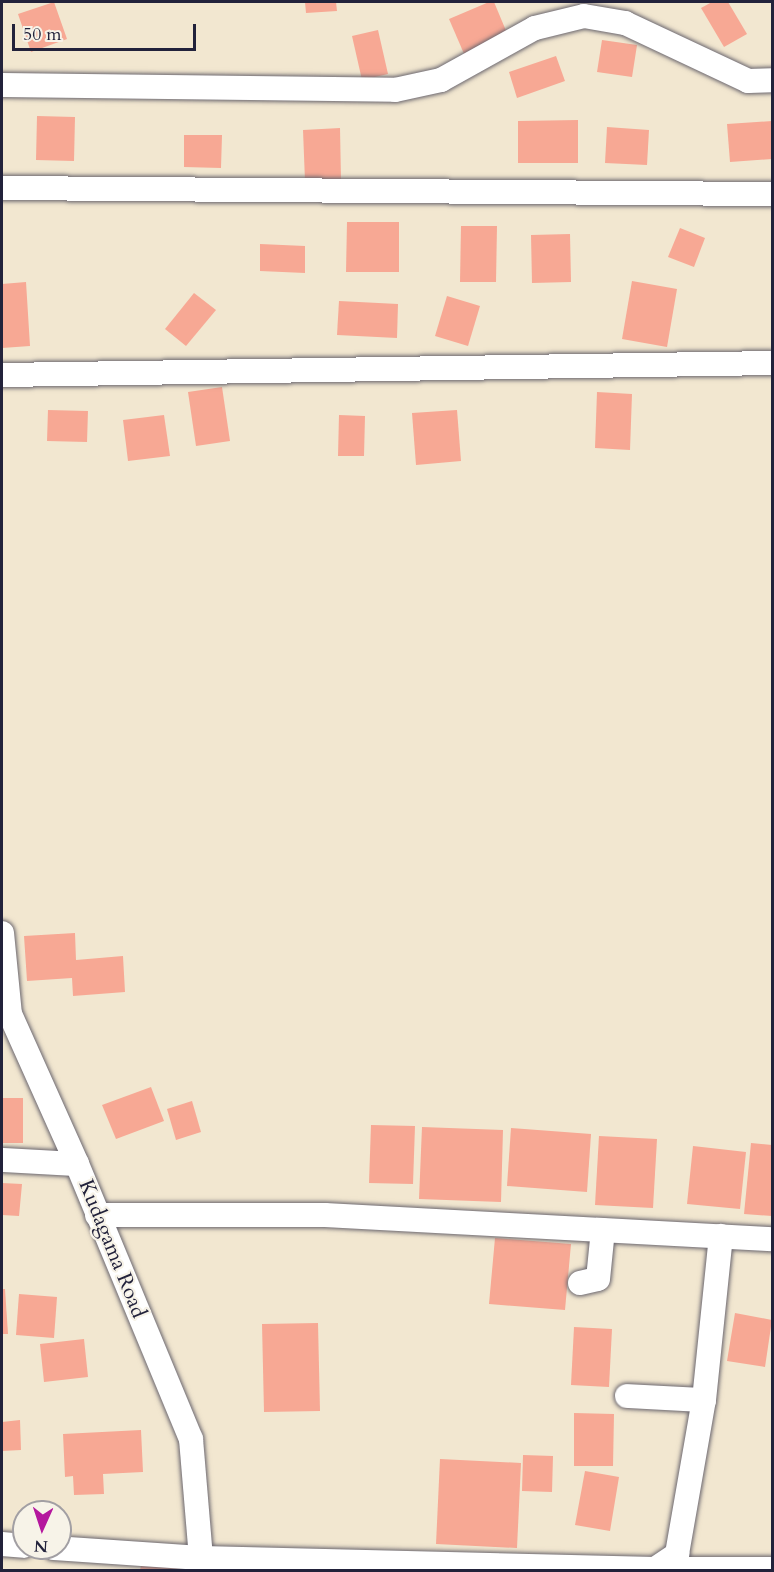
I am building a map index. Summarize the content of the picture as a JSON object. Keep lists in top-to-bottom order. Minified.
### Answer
{"streets":{"street":["Kudagama Road"]},"scale_bar":"50 m","north":"bottom"}
